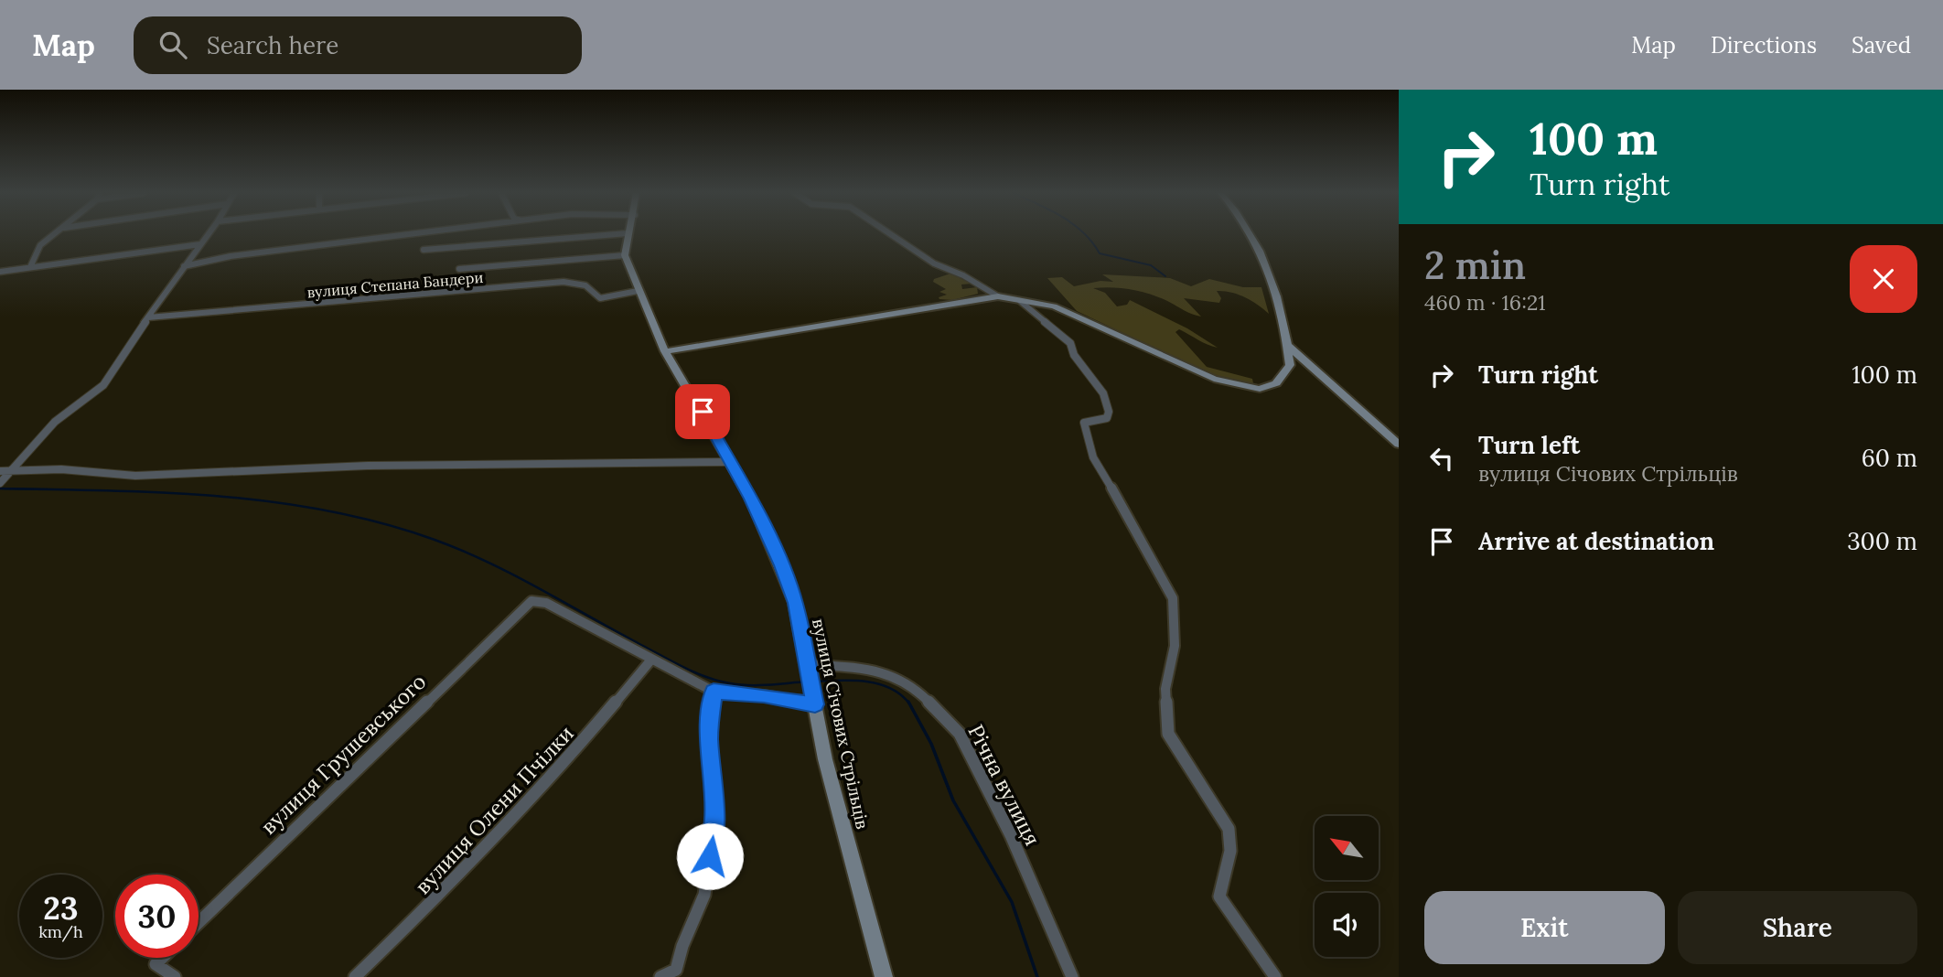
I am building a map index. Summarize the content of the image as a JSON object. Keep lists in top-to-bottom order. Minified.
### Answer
{"streets":{"street":["вулиця Степана Бандери","вулиця Січових Стрільців","вулиця Грушевського","Річна вулиця","вулиця Олени Пчілки"]},"crossings":[["вулиця Січових Стрільців","Річна вулиця"],["вулиця Грушевського","вулиця Олени Пчілки"]],"north":"top left","page":{"header":"Map","search":"Search here","nav":["Map","Directions","Saved"],"turn":["100 m","Turn right"],"heading":["2 min","460 m · 16:21"],"list":[{"name":"Turn right","value":"100 m"},{"name":"Turn left","note":"вулиця Січових Стрільців","value":"60 m"},{"name":"Arrive at destination","value":"300 m"}],"speed":"23 km/h","limit":"30","buttons":["Exit","Share"]}}
